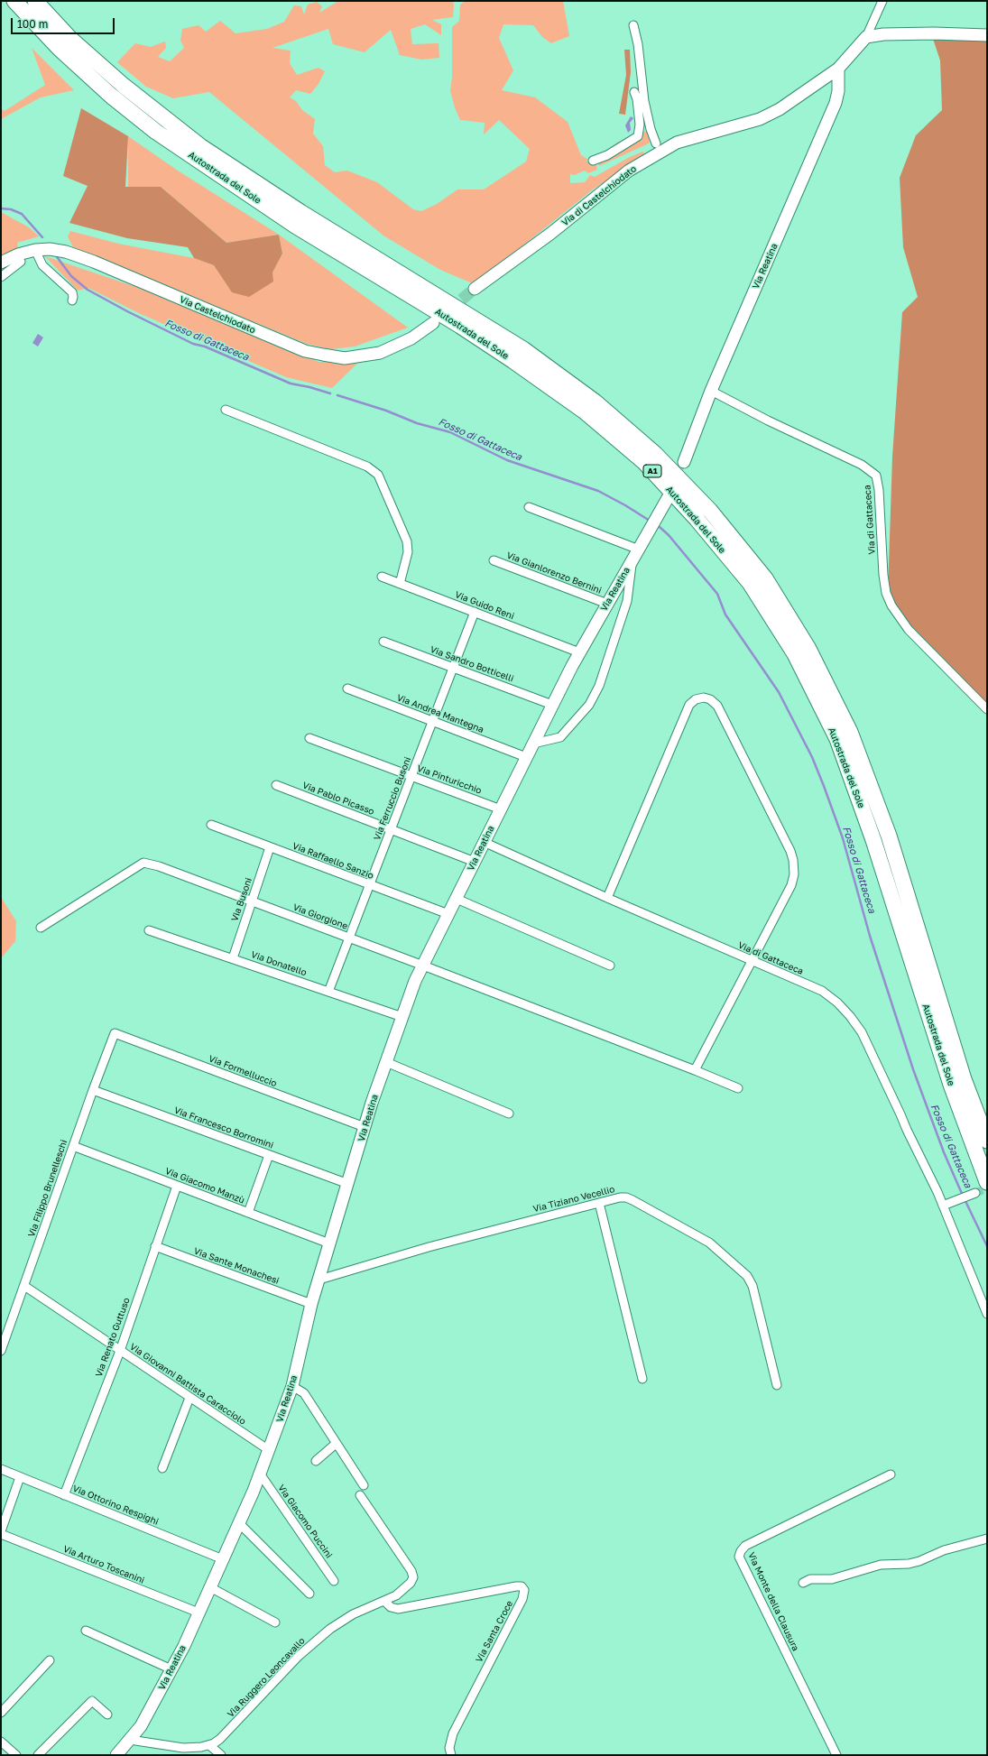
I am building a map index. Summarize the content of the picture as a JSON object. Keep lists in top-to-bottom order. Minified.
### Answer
{"streets":{"highway":["Autostrada del Sole","A1"],"street":["Via di Castelchiodato","Via Reatina","Via Castelchiodato","Via di Gattaceca","Via Gianlorenzo Bernini","Via Guido Reni","Via Sandro Botticelli","Via Andrea Mantegna","Via Pinturicchio","Via Pablo Picasso","Via Ferruccio Busoni","Via Raffaello Sanzio","Via Busoni","Via Giorgione","Via Donatello","Via Formelluccio","Via Francesco Borromini","Via Giacomo Manzù","Via Filippo Brunelleschi","Via Tiziano Vecellio","Via Sante Monachesi","Via Renato Guttuso","Via Giovanni Battista Caracciolo","Via Ottorino Respighi","Via Giacomo Puccini","Via Arturo Toscanini","Via Monte della Clausura","Via Santa Croce","Via Ruggero Leoncavallo"]},"crossings":[["Via di Castelchiodato","Via Reatina"],["Via Reatina","Via di Gattaceca"],["Via Reatina","Via Gianlorenzo Bernini"],["Via Reatina","Via Guido Reni"],["Via Reatina","Via Sandro Botticelli"],["Via Reatina","Via Andrea Mantegna"],["Via Reatina","Via Pinturicchio"],["Via Reatina","Via Pablo Picasso"],["Via Reatina","Via Raffaello Sanzio"],["Via Reatina","Via Giorgione"],["Via Reatina","Via Donatello"],["Via Reatina","Via Formelluccio"],["Via Reatina","Via Francesco Borromini"],["Via Reatina","Via Giacomo Manzù"],["Via Reatina","Via Tiziano Vecellio"],["Via Reatina","Via Sante Monachesi"],["Via Reatina","Via Giovanni Battista Caracciolo"],["Via Reatina","Via Ottorino Respighi"],["Via Reatina","Via Giacomo Puccini"],["Via Reatina","Via Arturo Toscanini"],["Via Reatina","Via Ruggero Leoncavallo"],["Via Guido Reni","Via Ferruccio Busoni"],["Via Sandro Botticelli","Via Ferruccio Busoni"],["Via Andrea Mantegna","Via Ferruccio Busoni"],["Via Pinturicchio","Via Ferruccio Busoni"],["Via Pablo Picasso","Via Ferruccio Busoni"],["Via Ferruccio Busoni","Via Raffaello Sanzio"],["Via Ferruccio Busoni","Via Giorgione"],["Via Ferruccio Busoni","Via Donatello"],["Via Raffaello Sanzio","Via Busoni"],["Via Busoni","Via Giorgione"],["Via Busoni","Via Donatello"],["Via Formelluccio","Via Filippo Brunelleschi"],["Via Francesco Borromini","Via Filippo Brunelleschi"],["Via Giacomo Manzù","Via Filippo Brunelleschi"],["Via Giacomo Manzù","Via Renato Guttuso"],["Via Filippo Brunelleschi","Via Giovanni Battista Caracciolo"],["Via Sante Monachesi","Via Renato Guttuso"],["Via Renato Guttuso","Via Giovanni Battista Caracciolo"],["Via Renato Guttuso","Via Ottorino Respighi"],["Via Santa Croce","Via Ruggero Leoncavallo"]],"water":["Fosso di Gattaceca"],"scale_bar":"100 m"}
